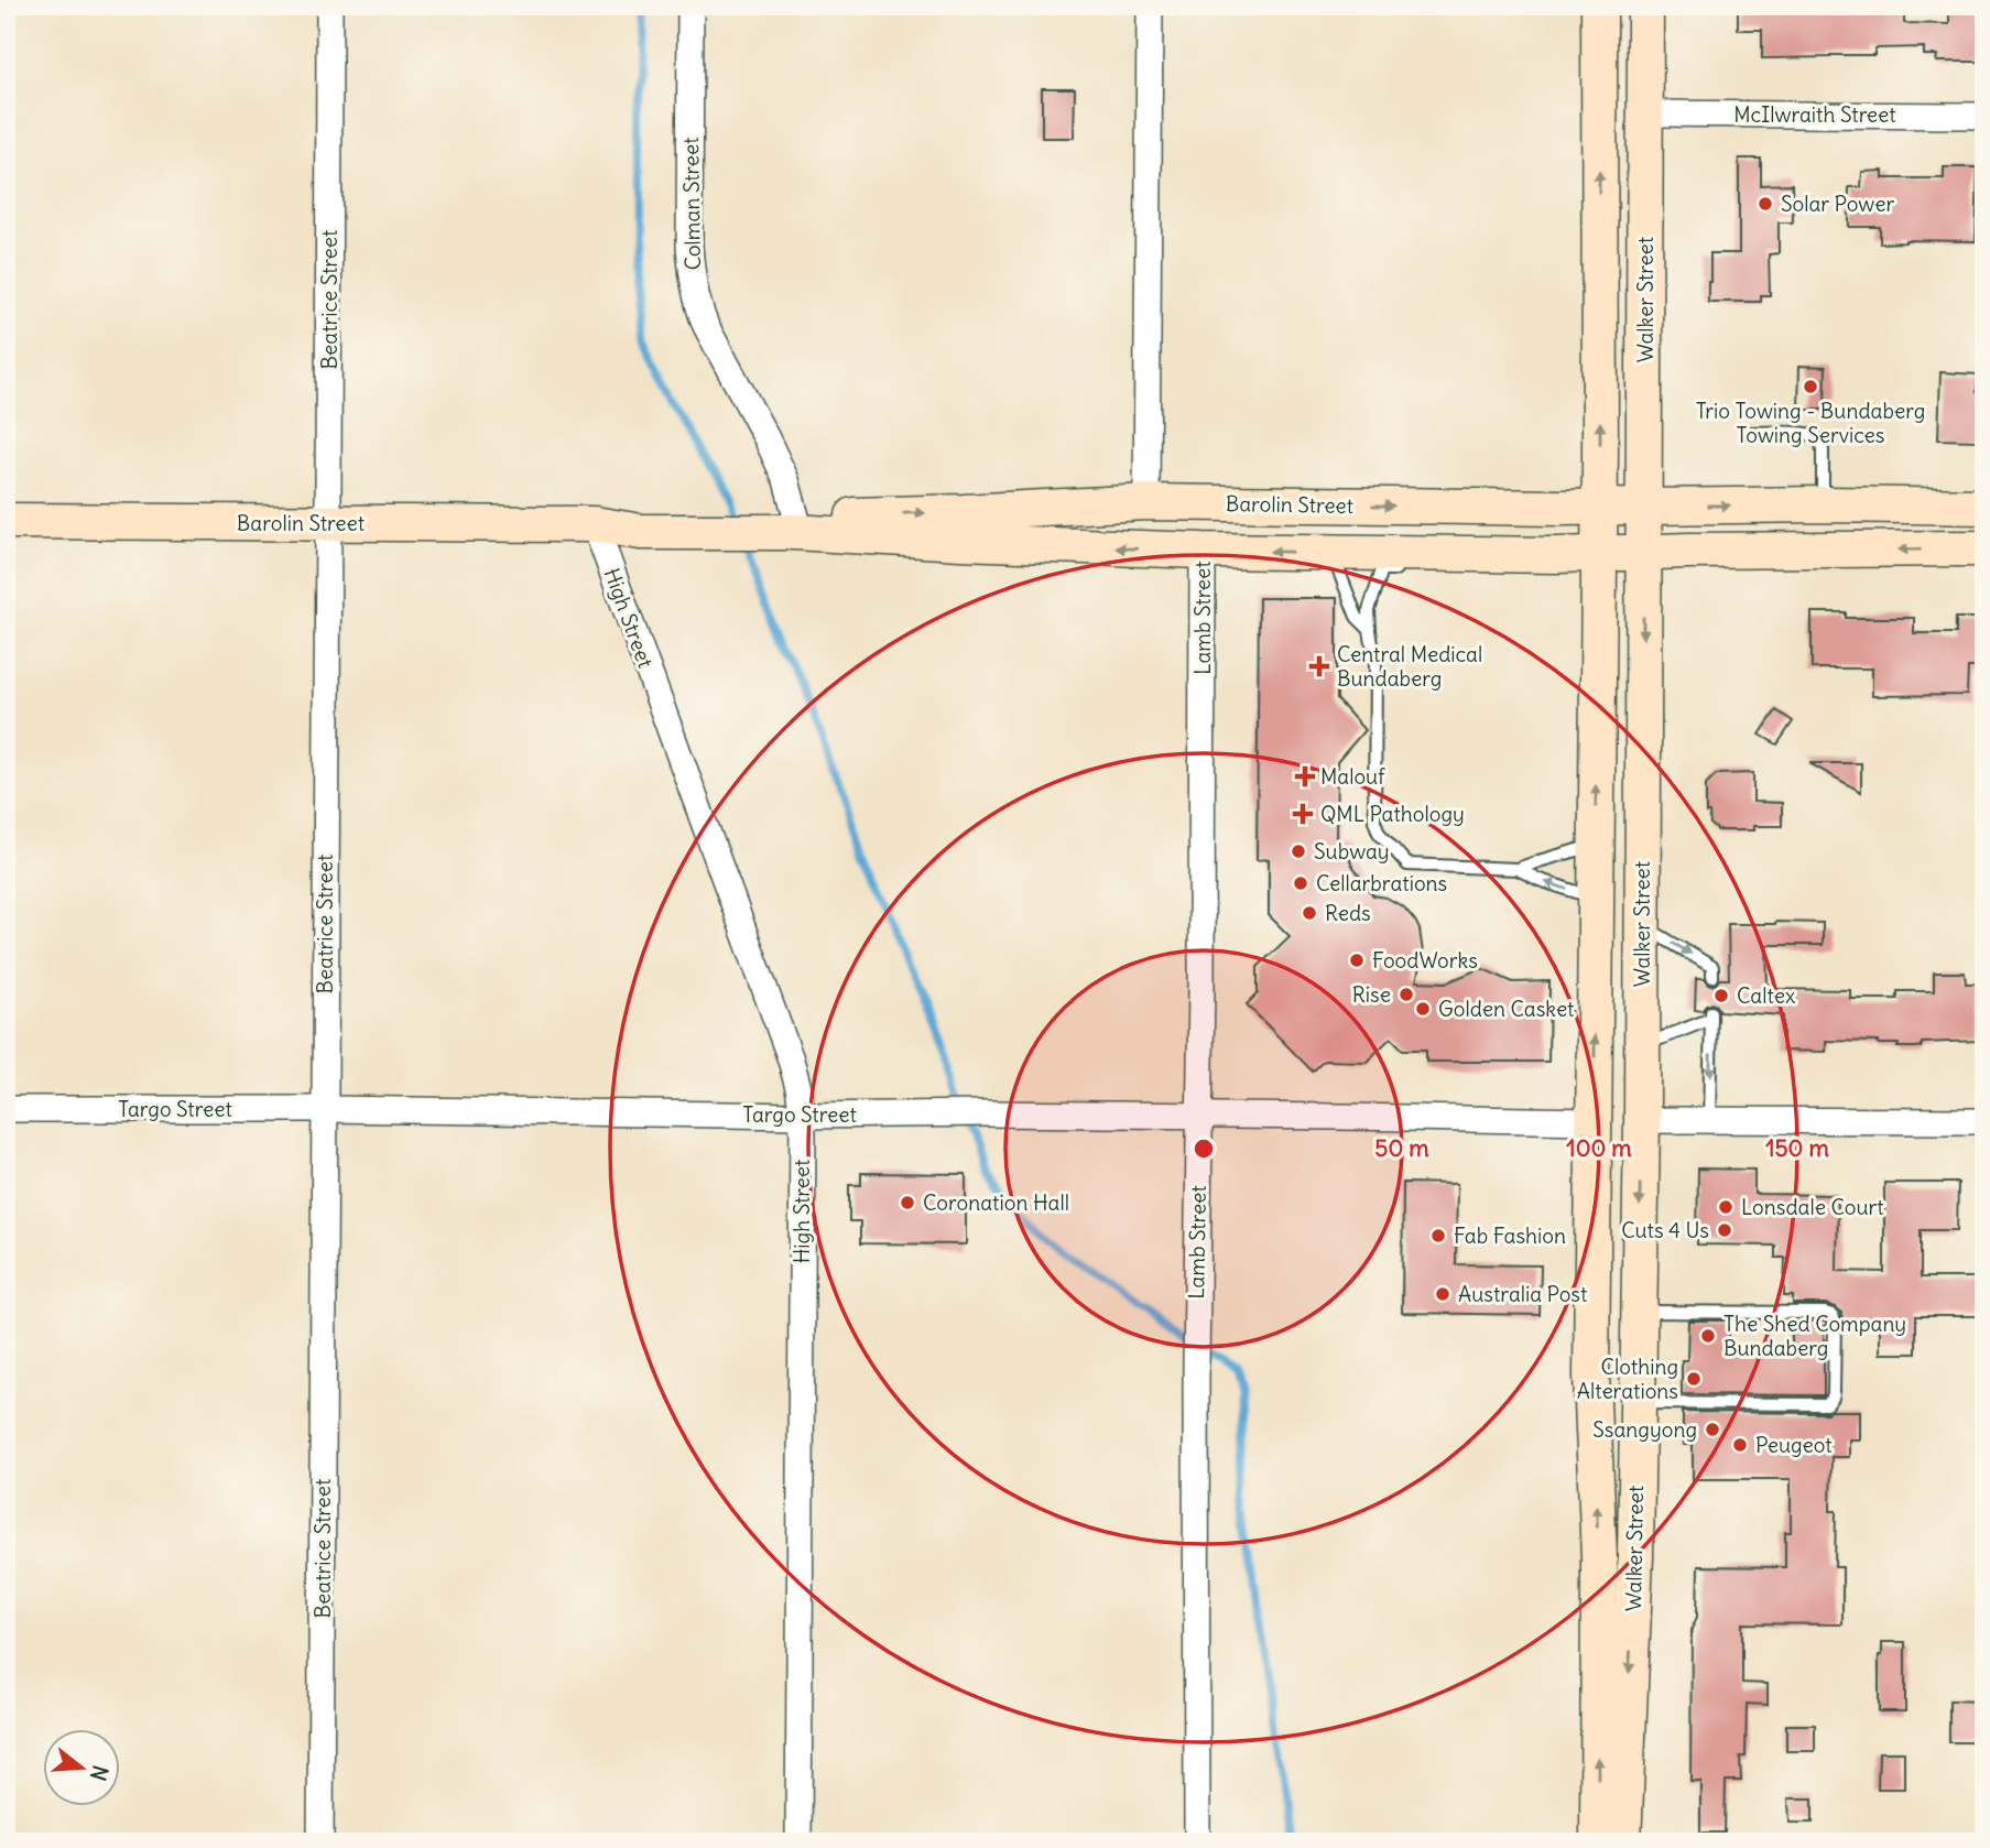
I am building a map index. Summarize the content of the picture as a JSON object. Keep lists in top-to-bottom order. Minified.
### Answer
{"streets":{"main road":["Walker Street","Barolin Street"],"street":["McIlwraith Street","Colman Street","Beatrice Street","High Street","Lamb Street","Targo Street"]},"crossings":[["McIlwraith Street","Walker Street"],["Colman Street","Barolin Street"],["Beatrice Street","Barolin Street"],["Beatrice Street","Targo Street"],["Walker Street","Barolin Street"],["Walker Street","Targo Street"],["Barolin Street","High Street"],["Barolin Street","Lamb Street"],["High Street","Targo Street"],["Lamb Street","Targo Street"]],"places":{"other":["Solar Power","Trio Towing - Bundaberg Towing Services","Subway","Cellarbrations","Reds","FoodWorks","Rise","Caltex","Golden Casket","Coronation Hall","Lonsdale Court","Cuts 4 Us","Fab Fashion","Australia Post","The Shed Company Bundaberg","Clothing Alterations","Ssangyong","Peugeot"],"health":["Central Medical Bundaberg","Malouf","QML Pathology"]},"north":"right","rings":["50 m","100 m","150 m"]}
